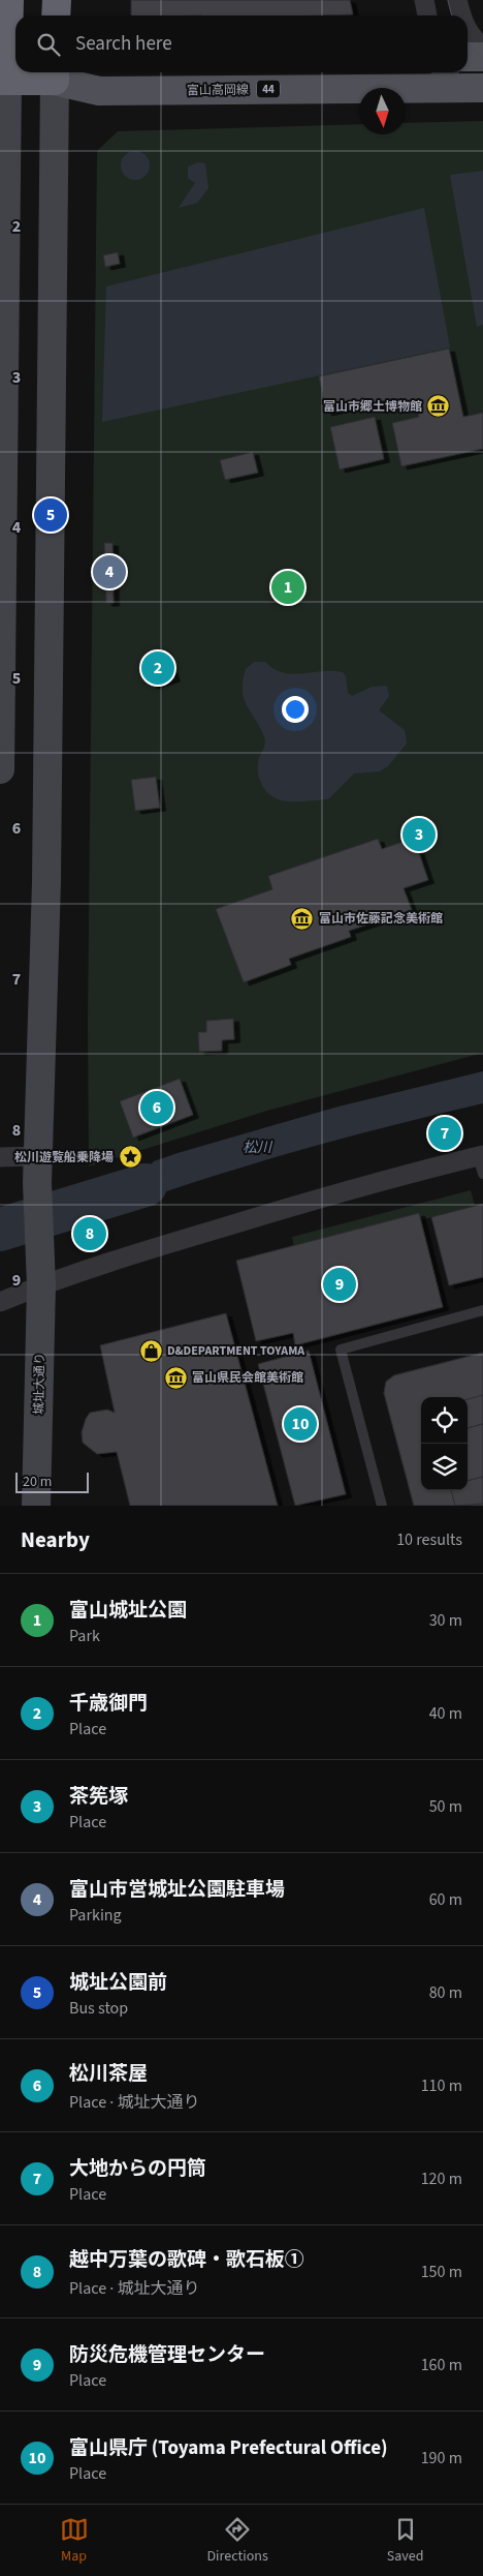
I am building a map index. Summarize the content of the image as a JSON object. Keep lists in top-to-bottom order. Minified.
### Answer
{"streets":{"main road":["44","富山高岡線"],"street":["城址大通り"]},"crossings":[["富山高岡線","城址大通り"]],"water":["松川"],"places":{"museum":["富山市郷土博物館","富山市佐藤記念美術館","富山県民会館美術館"],"place":["松川遊覧船乗降場"],"shop":["D&DEPARTMENT TOYAMA"]},"scale_bar":"20 m","north":"bottom","page":{"search":"Search here","pins":["5","4","1","2","3","6","7","8","9","10"],"scale":"20 m","heading":["Nearby","10 results"],"list":[{"mark":"1","name":"富山城址公園","note":"Park","value":"30 m"},{"mark":"2","name":"千歳御門","note":"Place","value":"40 m"},{"mark":"3","name":"茶筅塚","note":"Place","value":"50 m"},{"mark":"4","name":"富山市営城址公園駐車場","note":"Parking","value":"60 m"},{"mark":"5","name":"城址公園前","note":"Bus stop","value":"80 m"},{"mark":"6","name":"松川茶屋","note":"Place · 城址大通り","value":"110 m"},{"mark":"7","name":"大地からの円筒","note":"Place","value":"120 m"},{"mark":"8","name":"越中万葉の歌碑・歌石板①","note":"Place · 城址大通り","value":"150 m"},{"mark":"9","name":"防災危機管理センター","note":"Place","value":"160 m"},{"mark":"10","name":"富山県庁 (Toyama Prefectural Office)","note":"Place","value":"190 m"}],"nav":["Map","Directions","Saved"]},"grid":{"rows":["2","3","4","5","6","7","8","9"]}}
